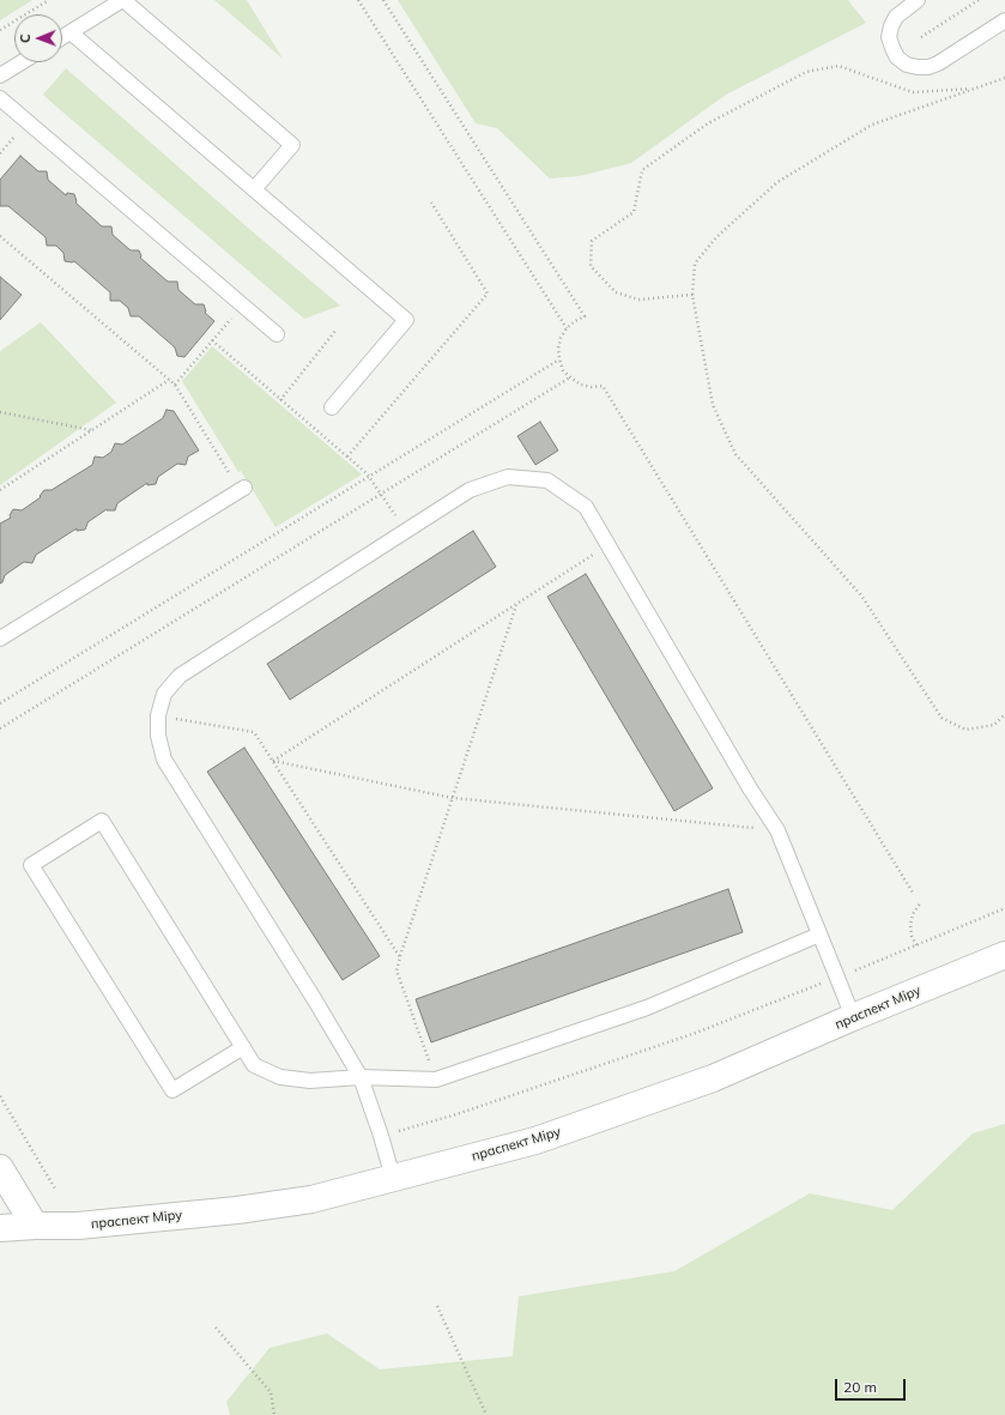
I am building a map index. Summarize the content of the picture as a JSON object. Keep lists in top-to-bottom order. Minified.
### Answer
{"streets":{"street":["праспект Міру"]},"scale_bar":"20 m","north":"left"}
